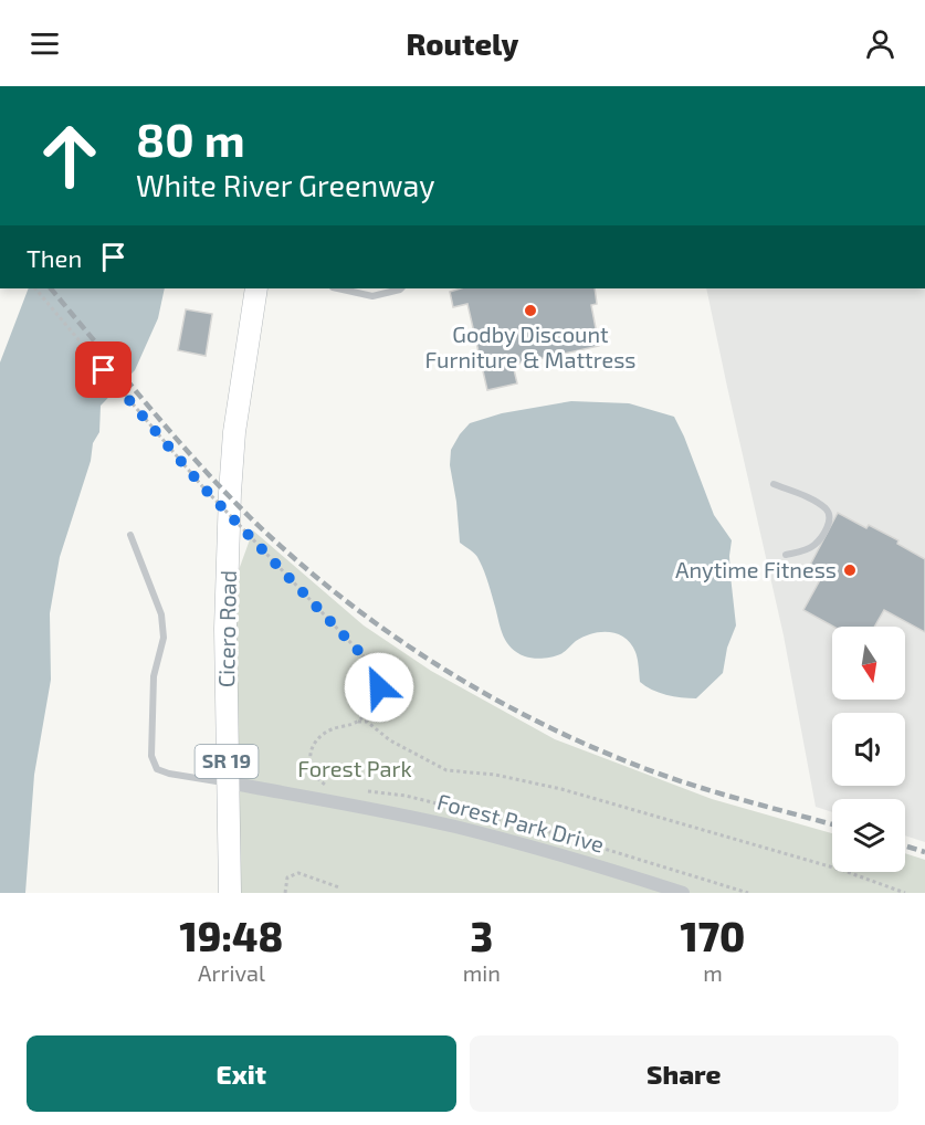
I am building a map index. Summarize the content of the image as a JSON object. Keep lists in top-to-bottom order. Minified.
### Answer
{"streets":{"main road":["Cicero Road","SR 19"],"street":["Forest Park Drive"]},"crossings":[["Cicero Road","Forest Park Drive"]],"parks":["Forest Park"],"places":["Godby Discount Furniture & Mattress","Anytime Fitness"],"north":"bottom","page":{"header":"Routely","turn":["80 m","White River Greenway"],"then":"Then","eta":["19:48","Arrival","3","min","170","m"],"buttons":["Exit","Share"]}}
